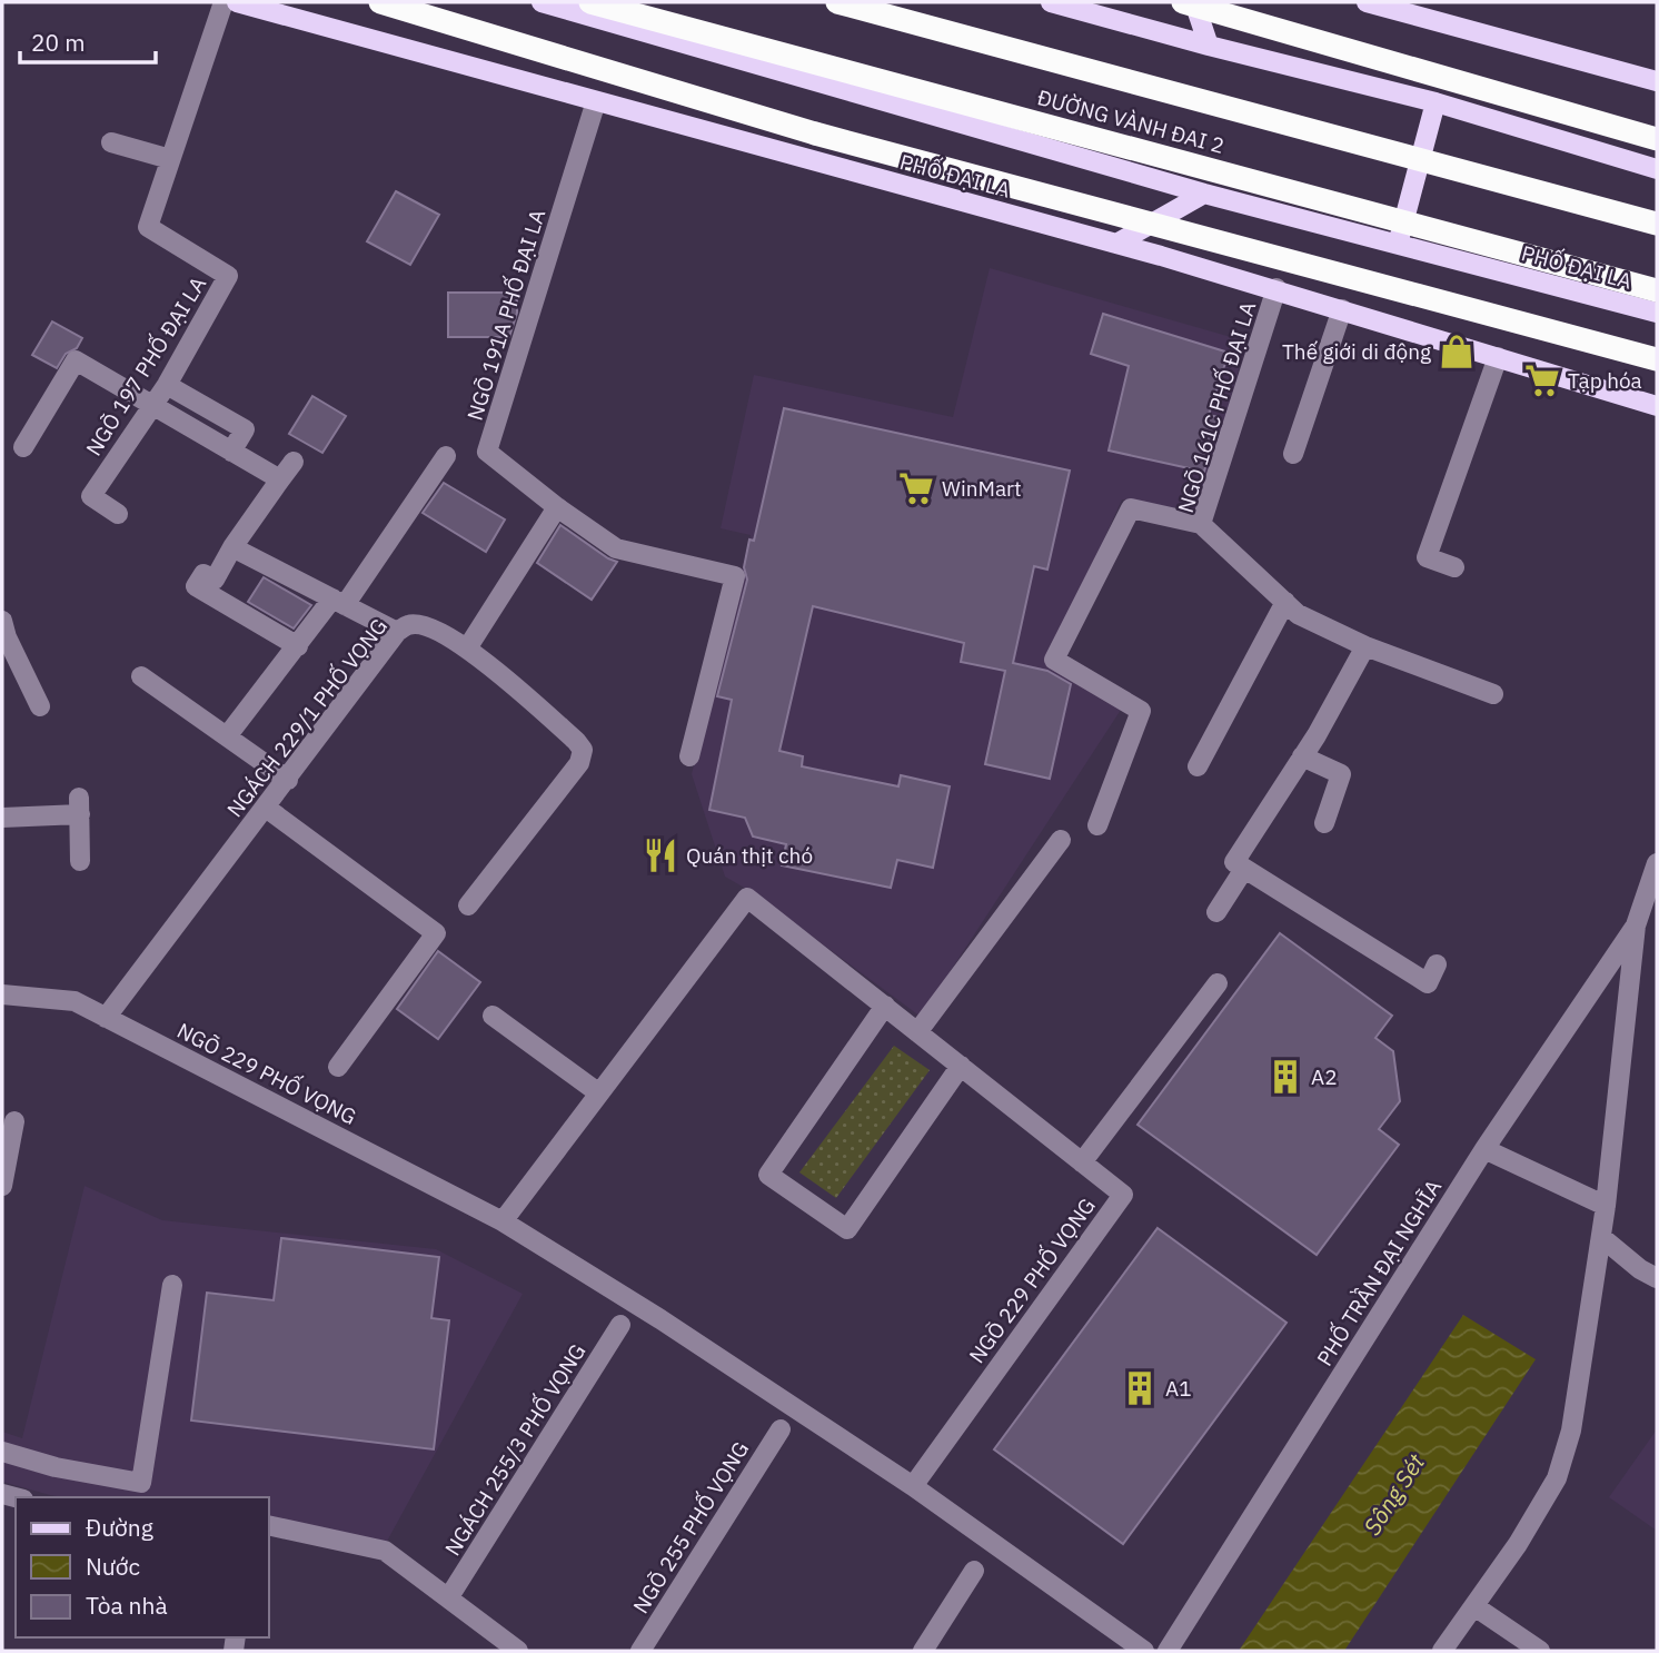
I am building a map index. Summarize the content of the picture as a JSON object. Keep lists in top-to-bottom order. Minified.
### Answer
{"streets":{"highway":["ĐƯỜNG VÀNH ĐAI 2"],"main road":["PHỐ ĐẠI LA"],"street":["NGÕ 191A PHỐ ĐẠI LA","NGÕ 197 PHỐ ĐẠI LA","NGÕ 161C PHỐ ĐẠI LA","NGÁCH 229/1 PHỐ VỌNG","NGÕ 229 PHỐ VỌNG","PHỐ TRẦN ĐẠI NGHĨA","NGÁCH 255/3 PHỐ VỌNG","NGÕ 255 PHỐ VỌNG"]},"crossings":[["PHỐ ĐẠI LA","NGÕ 191A PHỐ ĐẠI LA"],["PHỐ ĐẠI LA","NGÕ 161C PHỐ ĐẠI LA"],["NGÁCH 229/1 PHỐ VỌNG","NGÕ 229 PHỐ VỌNG"]],"water":["Sông Sét"],"places":{"shop":["Thế giới di động"],"supermarket":["Tạp hóa","WinMart"],"restaurant":["Quán thịt chó"],"building":["A2","A1"]},"legend":["Đường","Nước","Tòa nhà"],"scale_bar":"20 m"}
